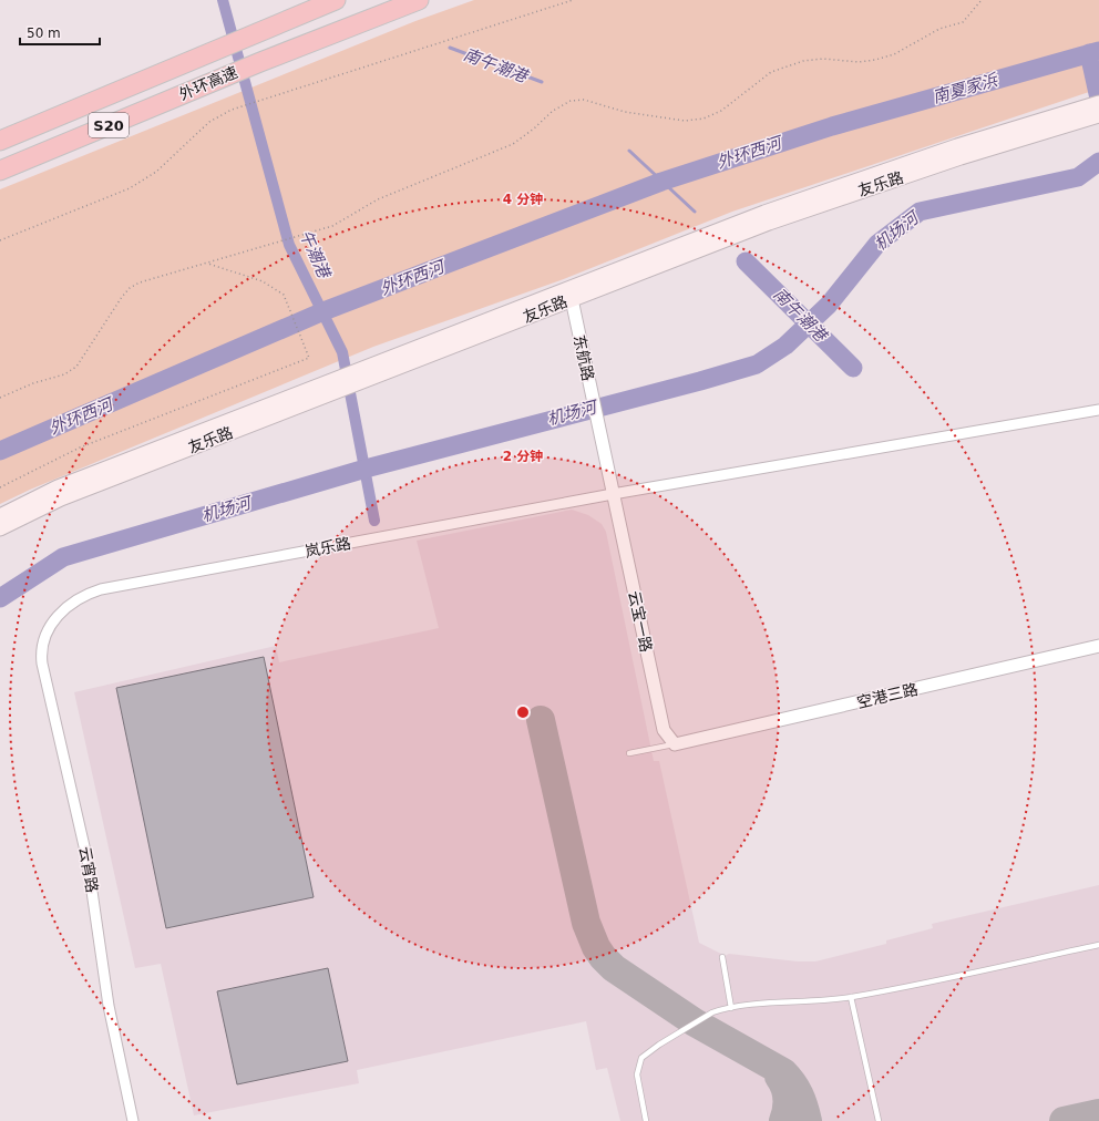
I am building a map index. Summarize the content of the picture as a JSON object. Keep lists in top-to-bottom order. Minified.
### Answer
{"streets":{"highway":["外环高速","S20"],"main road":["友乐路"],"street":["东航路","岚乐路","云宝一路","空港三路","云宵路"]},"crossings":[["友乐路","东航路"],["东航路","岚乐路"],["东航路","云宝一路"],["岚乐路","云宝一路"],["岚乐路","云宵路"],["云宝一路","空港三路"]],"water":["南午潮港","南夏家浜","外环西河","机场河","午潮港"],"scale_bar":"50 m","rings":["4 分钟","2 分钟"]}
